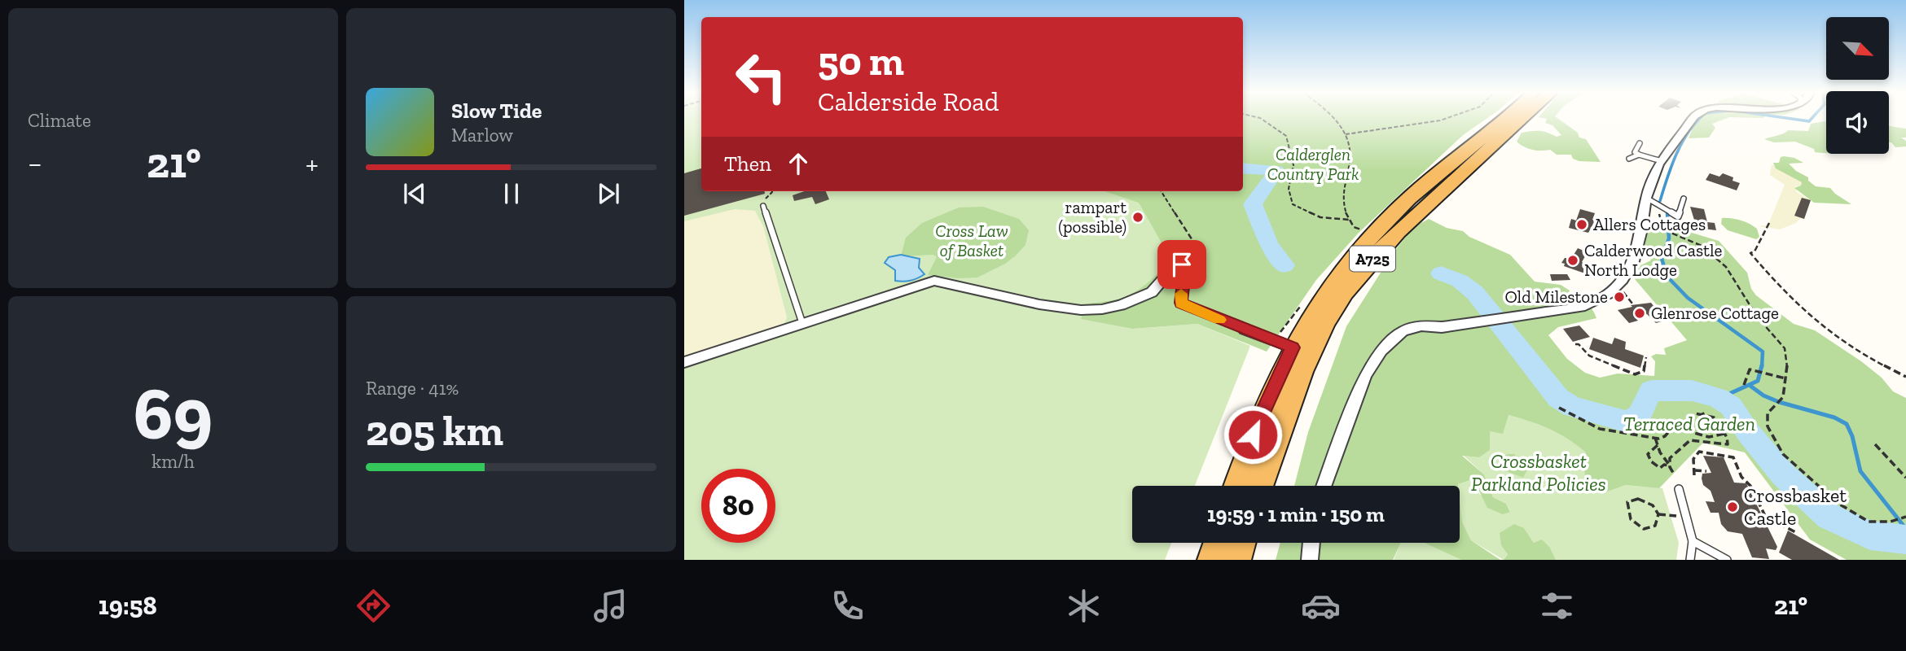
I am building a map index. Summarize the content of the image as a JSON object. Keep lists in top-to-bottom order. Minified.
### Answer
{"streets":{"highway":["A725"]},"parks":["Calderglen Country Park","Cross Law of Basket","Terraced Garden","Crossbasket Parkland Policies"],"places":["rampart (possible)","Allers Cottages","Calderwood Castle North Lodge","Old Milestone","Glenrose Cottage","Crossbasket Castle"],"north":"bottom right","page":{"tile":["Climate",["69","km/h"],["Range · 41%","205 km"]],"turn":["50 m","Calderside Road"],"song":["Slow Tide","Marlow"],"then":"Then","heat":["−","21°","+"],"limit":"80","trip":"19:59 · 1 min · 150 m","tabs":["19:58","21°"]}}
